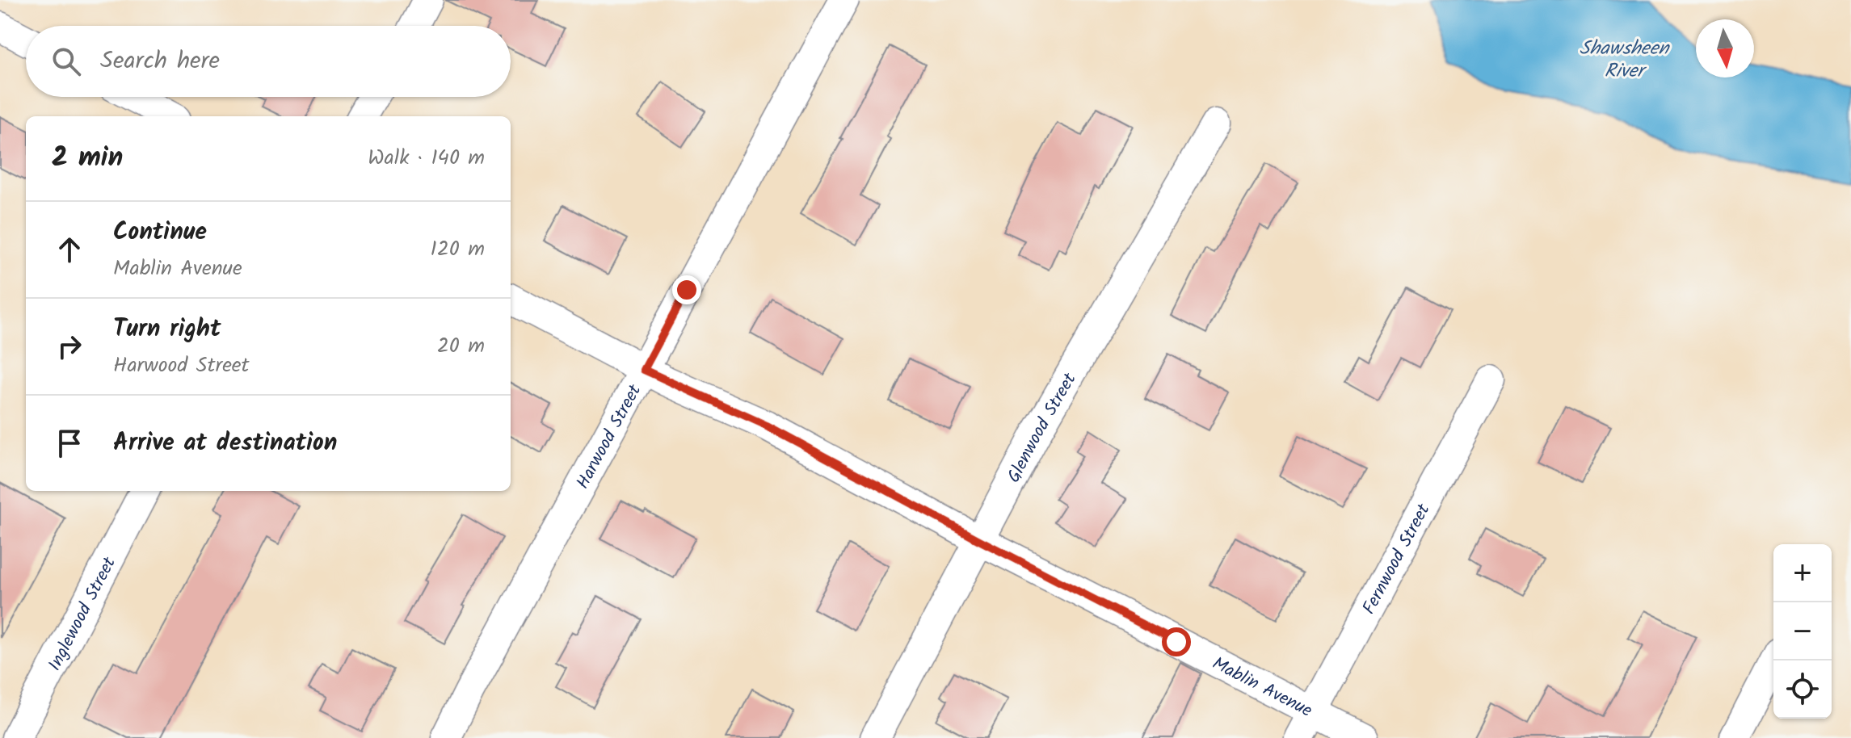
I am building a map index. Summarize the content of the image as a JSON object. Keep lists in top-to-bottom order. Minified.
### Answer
{"streets":{"street":["Glenwood Street","Harwood Street","Fernwood Street","Inglewood Street","Mablin Avenue"]},"crossings":[["Glenwood Street","Mablin Avenue"],["Harwood Street","Mablin Avenue"],["Fernwood Street","Mablin Avenue"]],"water":["Shawsheen River"],"north":"bottom","page":{"search":"Search here","heading":["2 min","Walk · 140 m"],"list":[["Continue","Mablin Avenue","120 m"],["Turn right","Harwood Street","20 m"],"Arrive at destination"],"map_buttons":["+","−"]}}
